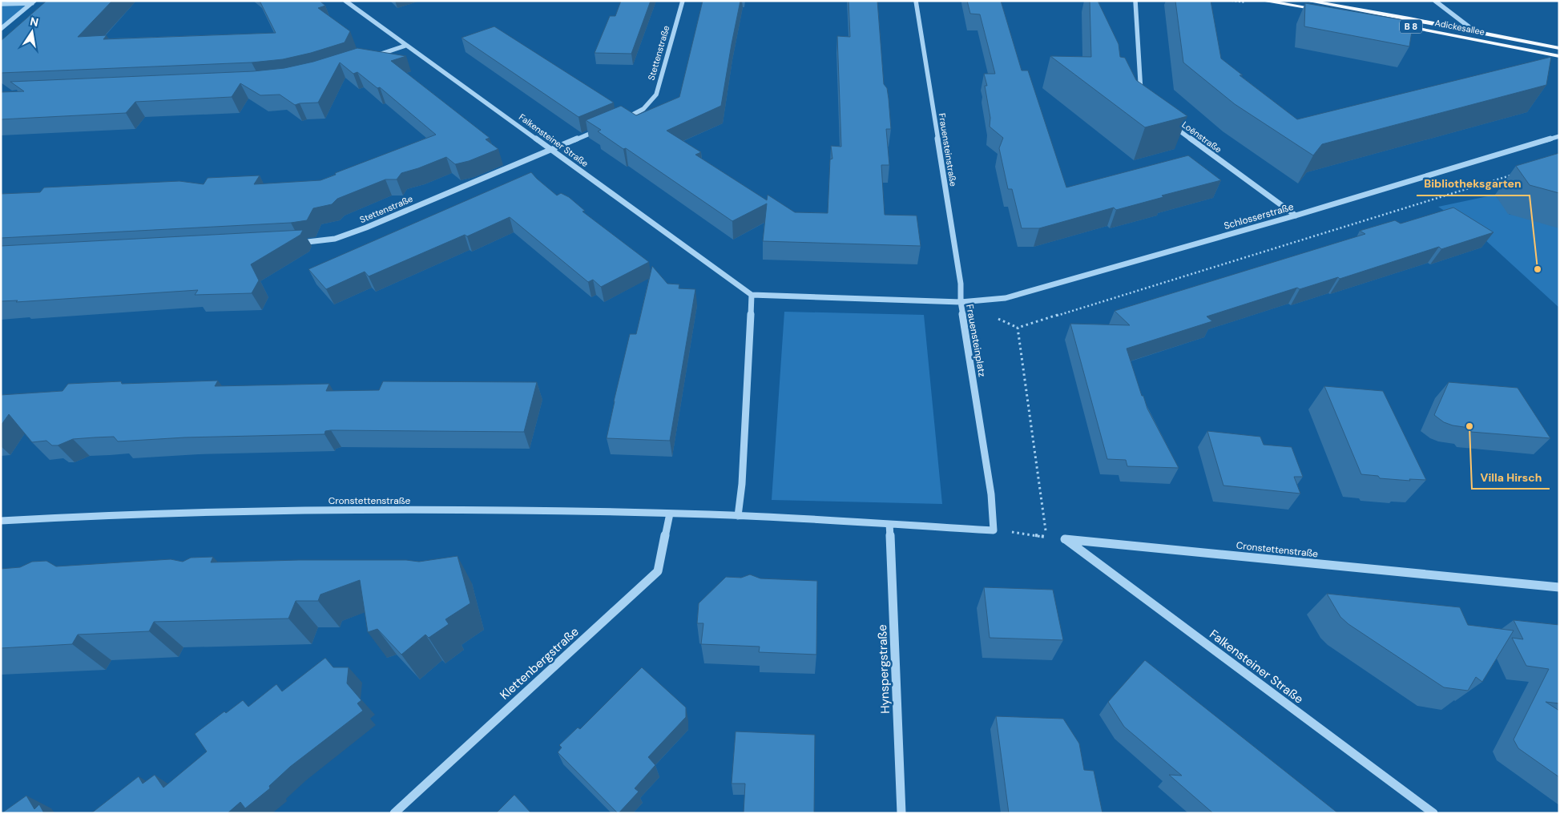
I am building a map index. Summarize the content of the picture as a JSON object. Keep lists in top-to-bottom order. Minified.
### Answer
{"streets":{"main road":["B 8","Adickesallee"],"street":["Stettenstraße","Loënstraße","Falkensteiner Straße","Frauensteinstraße","Schlosserstraße","Frauensteinplatz","Cronstettenstraße","Klettenbergstraße","Hynspergstraße"]},"crossings":[["Stettenstraße","Falkensteiner Straße"],["Loënstraße","Schlosserstraße"],["Falkensteiner Straße","Frauensteinplatz"],["Falkensteiner Straße","Cronstettenstraße"],["Frauensteinstraße","Schlosserstraße"],["Frauensteinstraße","Frauensteinplatz"],["Schlosserstraße","Frauensteinplatz"],["Cronstettenstraße","Klettenbergstraße"]],"places":["Bibliotheksgarten","Villa Hirsch"],"north":"top"}
